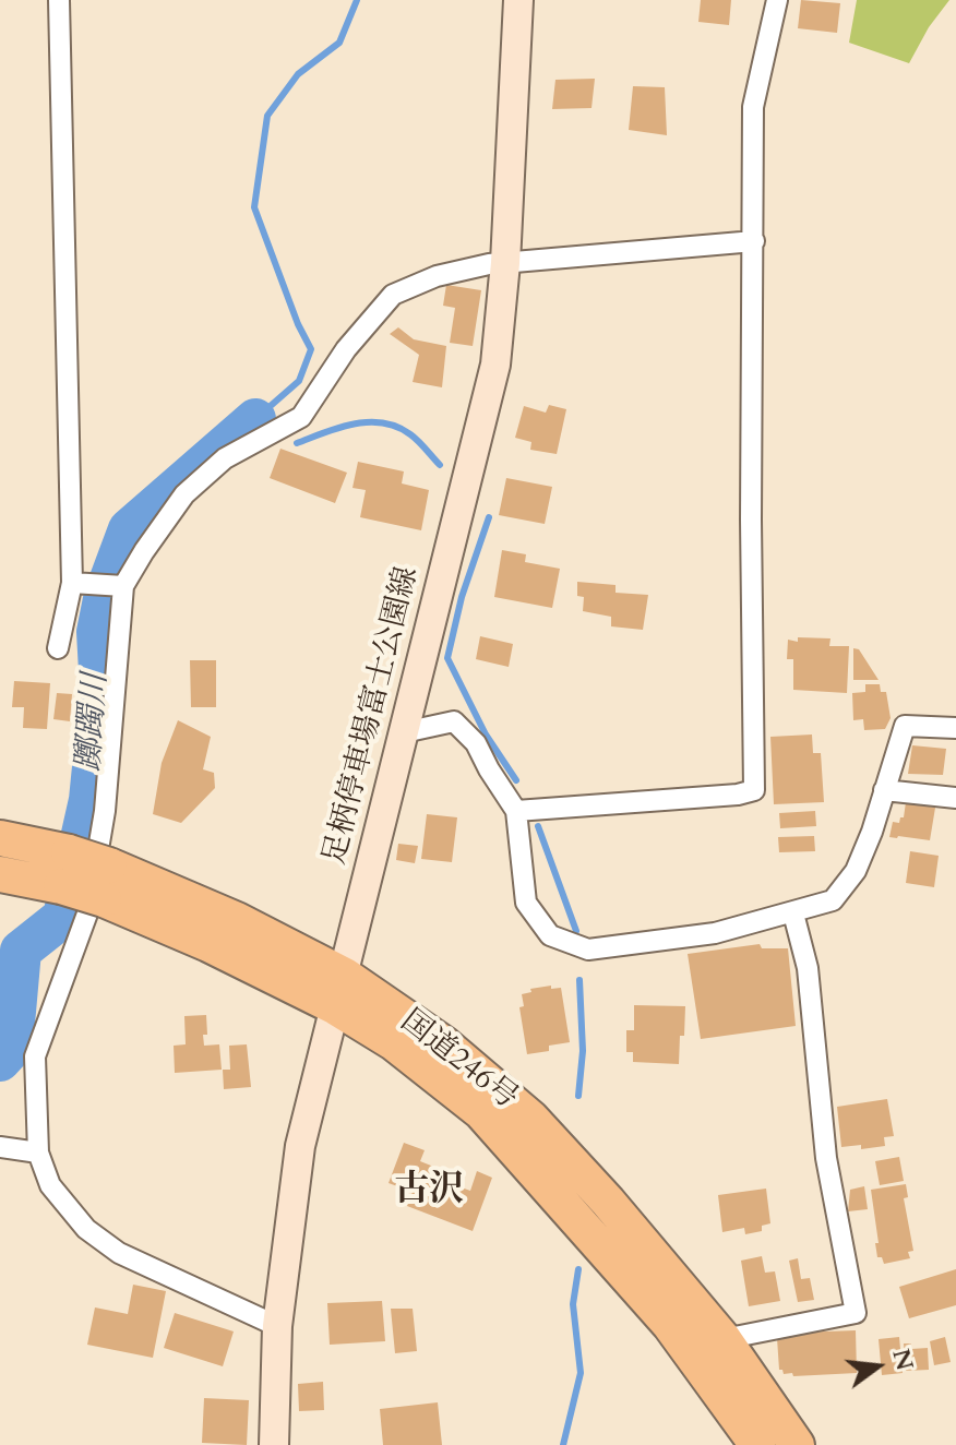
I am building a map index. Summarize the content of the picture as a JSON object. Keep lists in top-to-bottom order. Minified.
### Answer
{"streets":{"highway":["国道246号"],"main road":["足柄停車場富士公園線"]},"crossings":[["足柄停車場富士公園線","国道246号"]],"districts":["古沢"],"water":["躑躅川"],"north":"right"}
